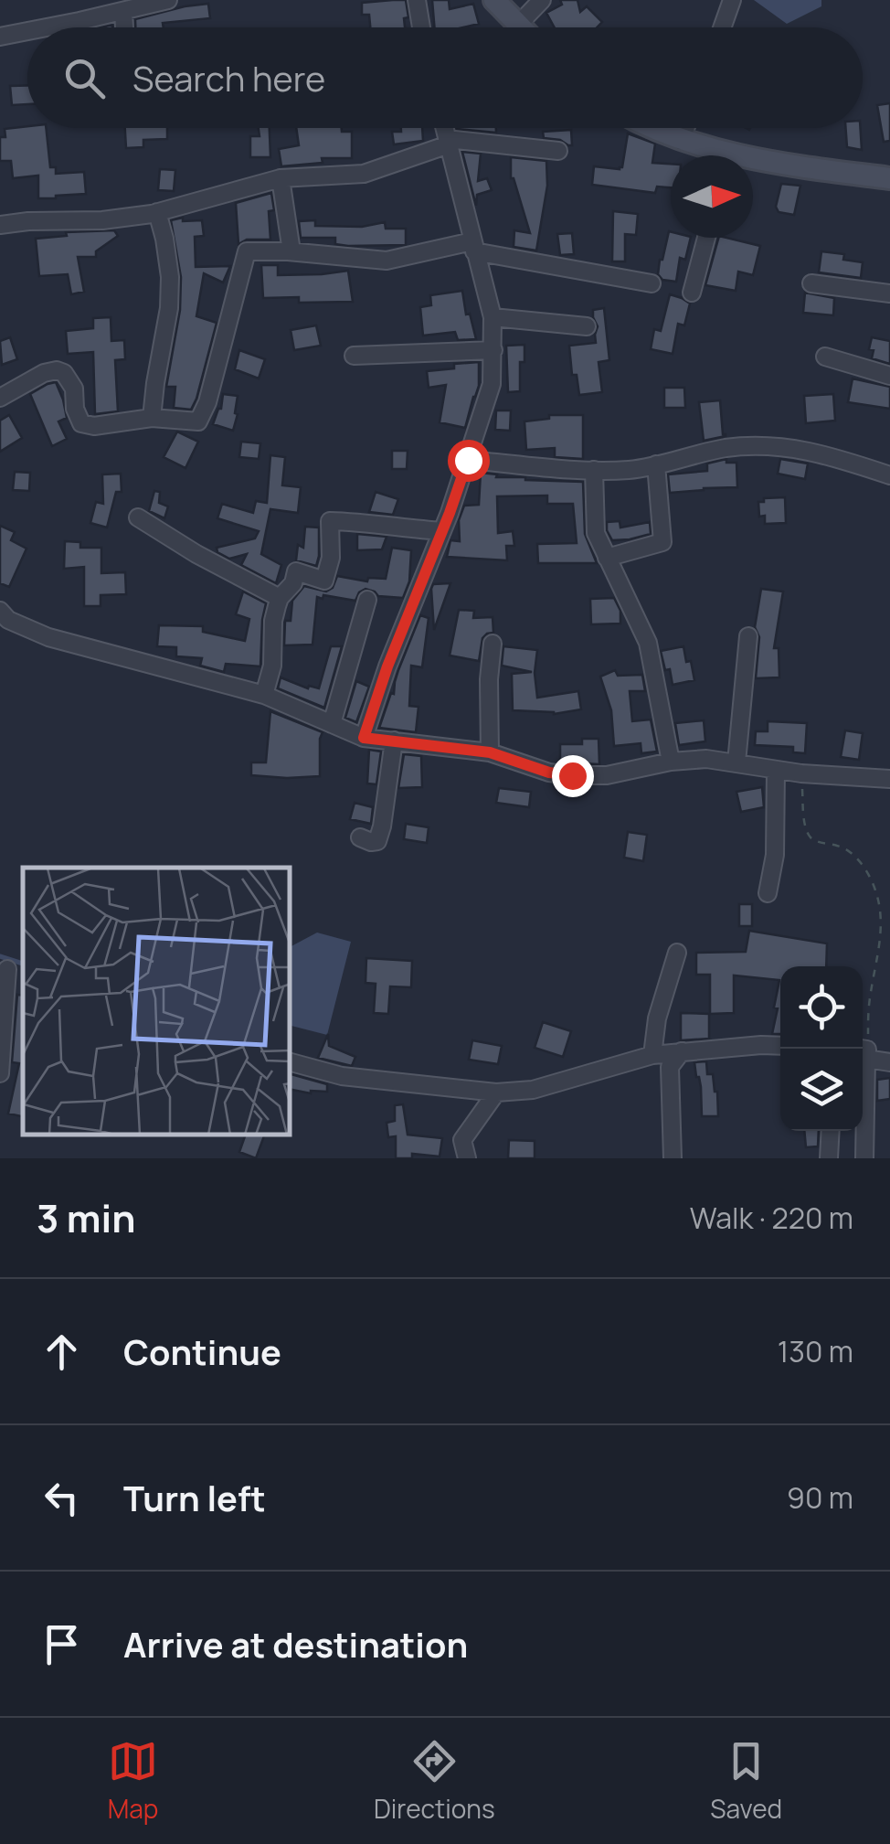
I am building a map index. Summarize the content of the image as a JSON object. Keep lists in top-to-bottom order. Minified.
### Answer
{"north":"right","page":{"search":"Search here","heading":["3 min","Walk · 220 m"],"list":[["Continue","130 m"],["Turn left","90 m"],"Arrive at destination"],"nav":["Map","Directions","Saved"]}}
